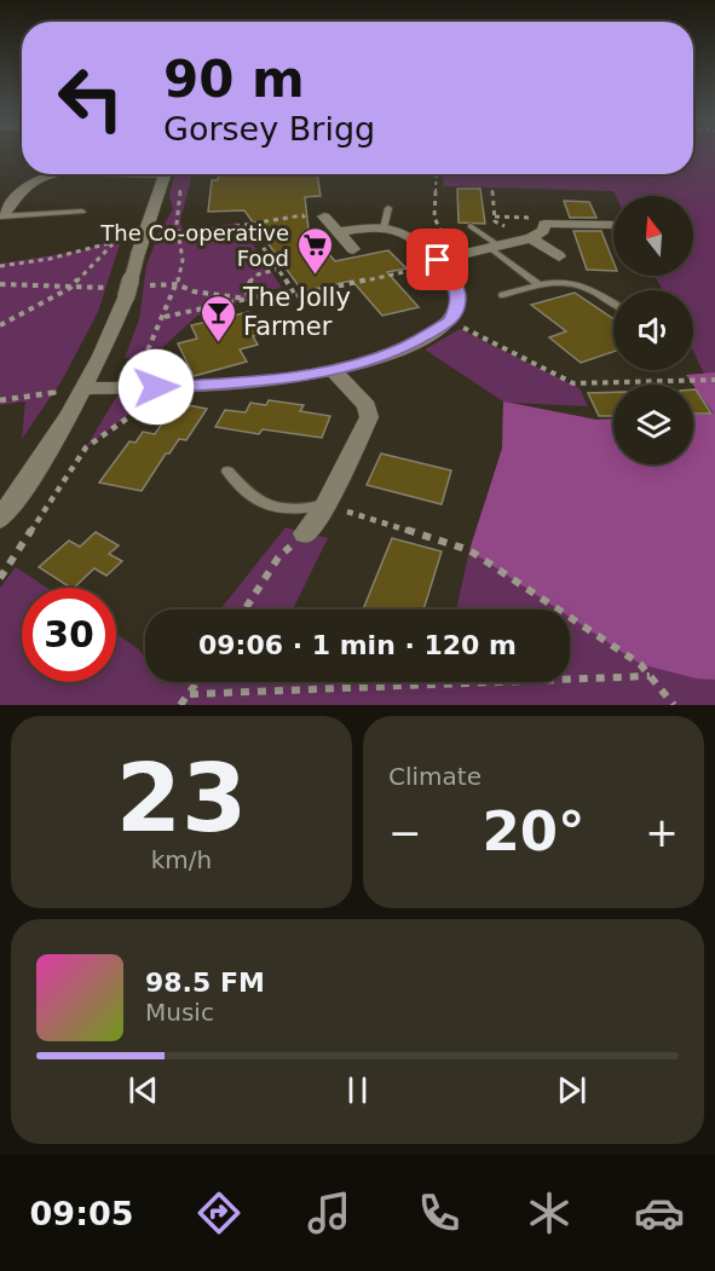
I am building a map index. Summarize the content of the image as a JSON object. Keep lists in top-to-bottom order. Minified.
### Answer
{"places":{"supermarket":["The Co-operative Food"],"bar":["The Jolly Farmer"]},"north":"top","page":{"turn":["90 m","Gorsey Brigg"],"limit":"30","trip":"09:06 · 1 min · 120 m","tile":[["23","km/h"],"Climate"],"heat":["−","20°","+"],"song":["98.5 FM","Music"],"tabs":"09:05"}}
